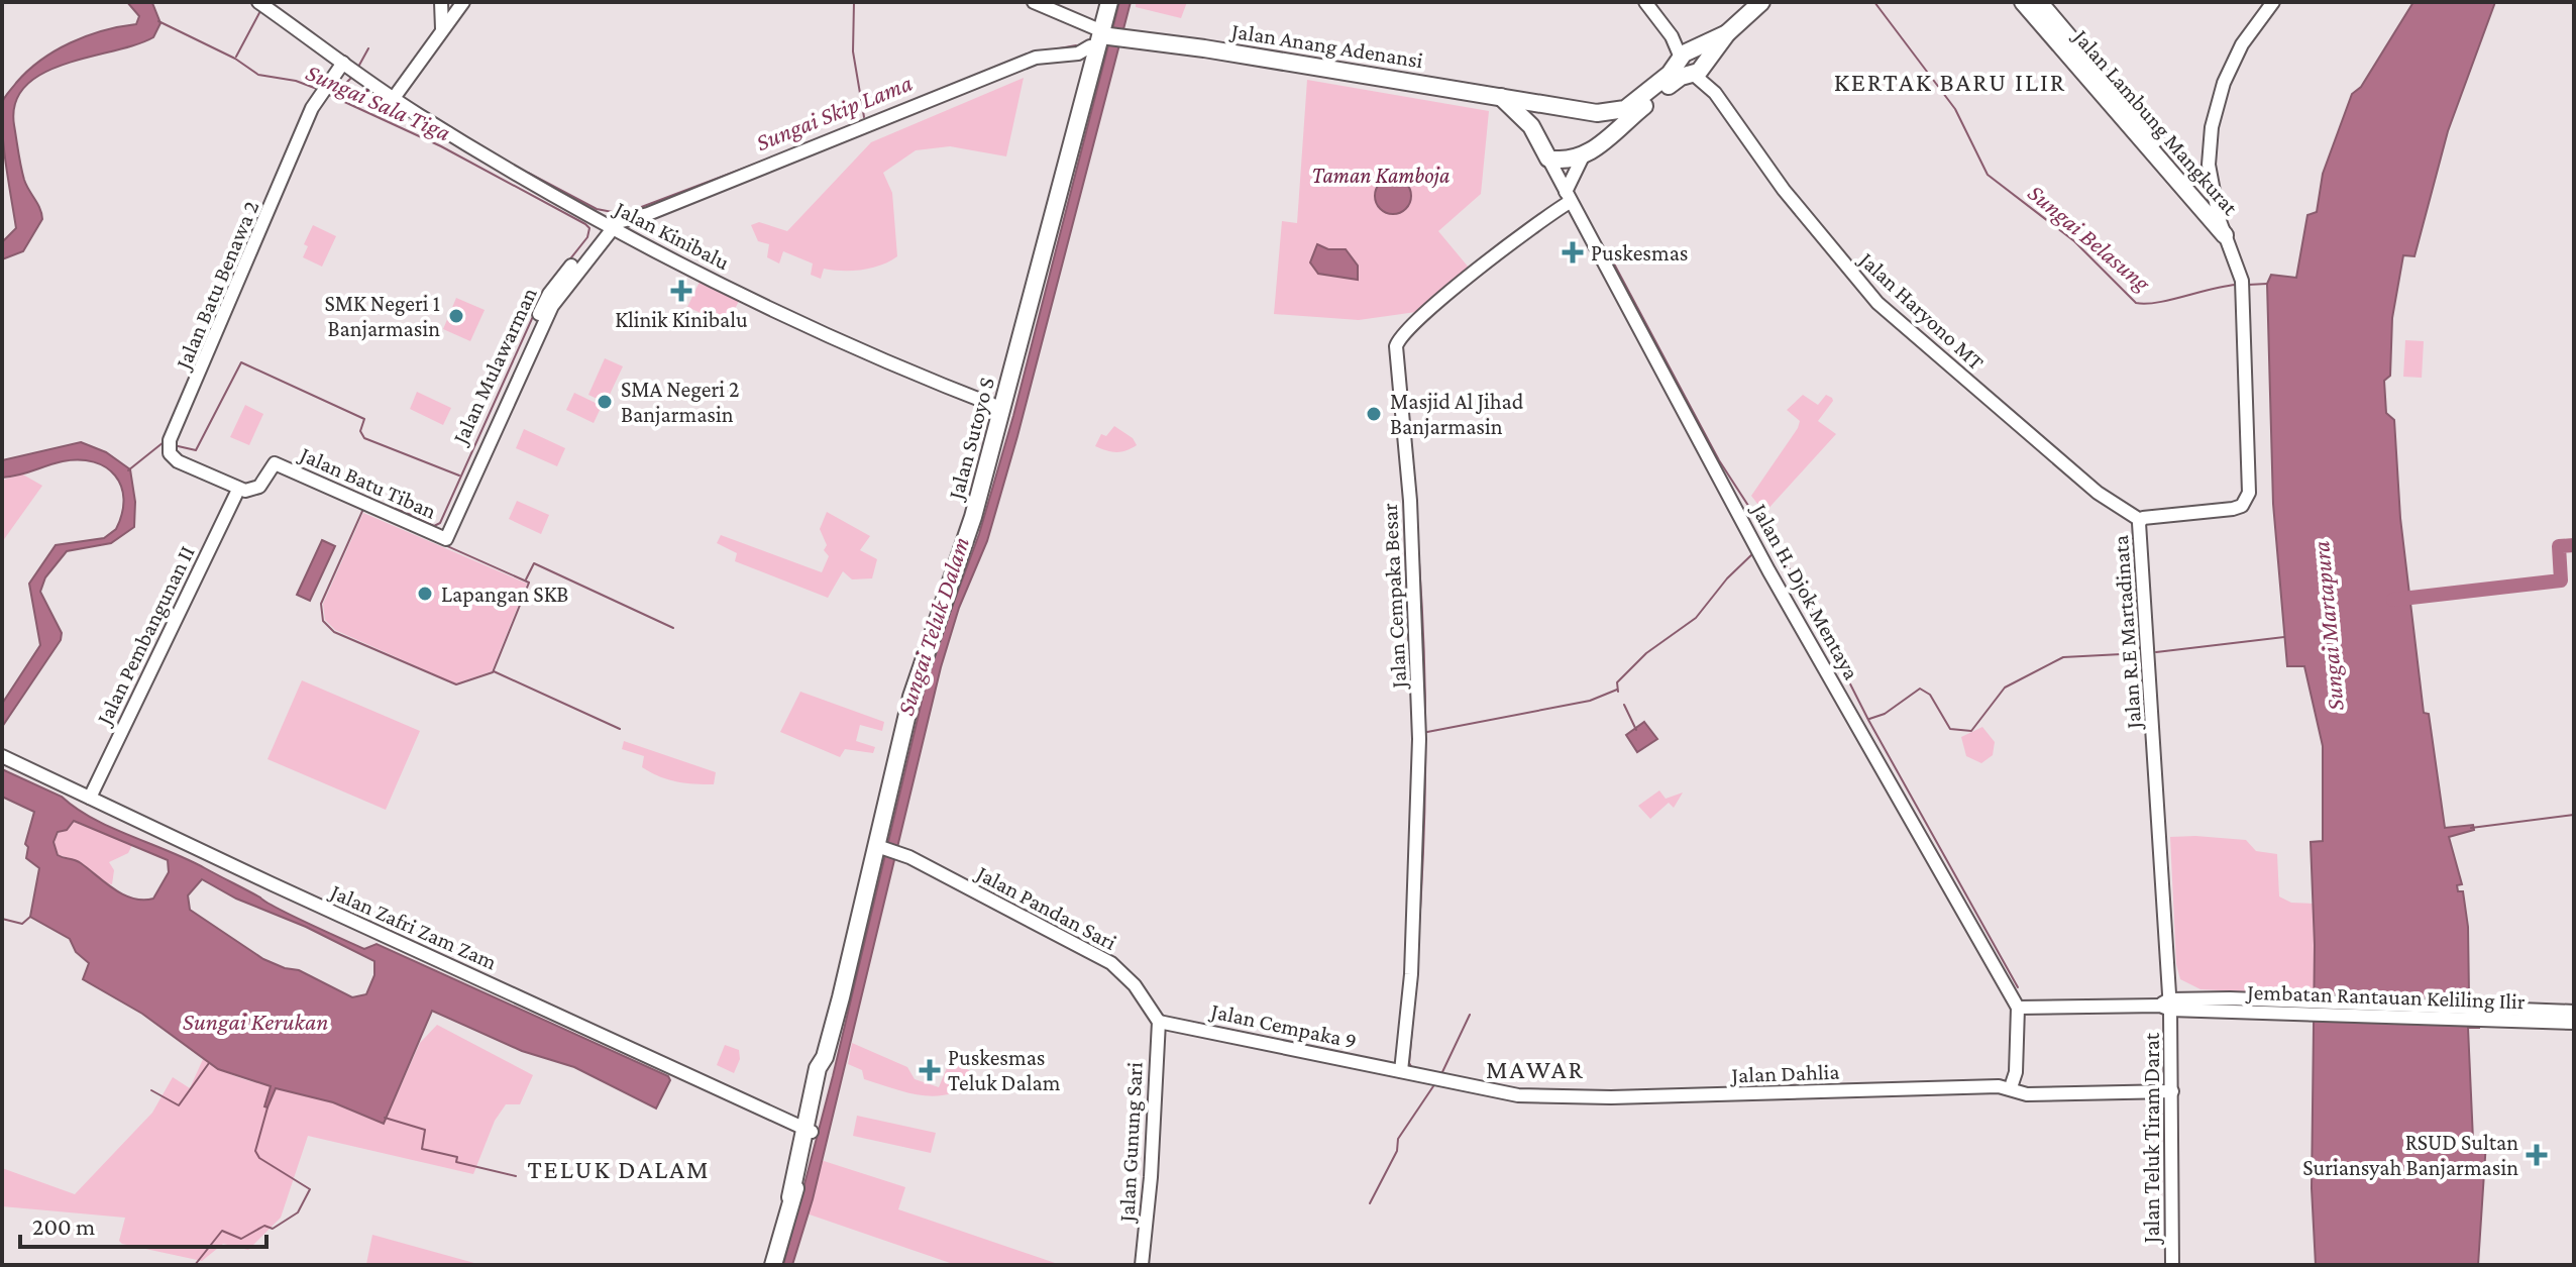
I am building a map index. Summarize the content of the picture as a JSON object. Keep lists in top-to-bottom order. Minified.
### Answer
{"streets":{"highway":["Jalan Anang Adenansi","Jalan Lambung Mangkurat","Jalan Sutoyo S"],"street":["Jalan Kinibalu","Jalan Batu Benawa 2","Jalan Haryono MT","Jalan Mulawarman","Jalan Batu Tiban","Jalan H. Djok Mentaya","Jalan Cempaka Besar","Jalan R.E Martadinata","Jalan Pembangunan II","Jalan Pandan Sari","Jalan Zafri Zam Zam","Jembatan Rantauan Keliling Ilir","Jalan Cempaka 9","Jalan Dahlia","Jalan Teluk Tiram Darat","Jalan Gunung Sari"]},"crossings":[["Jalan Anang Adenansi","Jalan Sutoyo S"],["Jalan Anang Adenansi","Jalan H. Djok Mentaya"],["Jalan Lambung Mangkurat","Jalan R.E Martadinata"],["Jalan Kinibalu","Jalan Batu Benawa 2"],["Jalan Kinibalu","Jalan Mulawarman"],["Jalan Kinibalu","Jalan Sutoyo S"],["Jalan Batu Benawa 2","Jalan Batu Tiban"],["Jalan Batu Benawa 2","Jalan Pembangunan II"],["Jalan Haryono MT","Jalan R.E Martadinata"],["Jalan Mulawarman","Jalan Batu Tiban"],["Jalan Sutoyo S","Jalan Pandan Sari"],["Jalan Sutoyo S","Jalan Zafri Zam Zam"],["Jalan Batu Tiban","Jalan Pembangunan II"],["Jalan H. Djok Mentaya","Jalan Cempaka Besar"],["Jalan H. Djok Mentaya","Jembatan Rantauan Keliling Ilir"],["Jalan Cempaka Besar","Jalan Cempaka 9"],["Jalan Cempaka Besar","Jalan Dahlia"],["Jalan R.E Martadinata","Jembatan Rantauan Keliling Ilir"],["Jalan R.E Martadinata","Jalan Teluk Tiram Darat"],["Jalan Pembangunan II","Jalan Zafri Zam Zam"],["Jalan Pandan Sari","Jalan Cempaka 9"],["Jalan Pandan Sari","Jalan Gunung Sari"],["Jembatan Rantauan Keliling Ilir","Jalan Teluk Tiram Darat"],["Jalan Cempaka 9","Jalan Dahlia"],["Jalan Cempaka 9","Jalan Gunung Sari"],["Jalan Dahlia","Jalan Teluk Tiram Darat"]],"districts":["KERTAK BARU ILIR","MAWAR","TELUK DALAM"],"water":["Sungai Sala Tiga","Sungai Skip Lama","Sungai Belasung","Sungai Teluk Dalam","Sungai Martapura","Sungai Kerukan"],"parks":["Taman Kamboja"],"places":{"health":["Puskesmas","Klinik Kinibalu","Puskesmas Teluk Dalam","RSUD Sultan Suriansyah Banjarmasin"],"other":["SMK Negeri 1 Banjarmasin","SMA Negeri 2 Banjarmasin","Masjid Al Jihad Banjarmasin","Lapangan SKB"]},"scale_bar":"200 m"}
